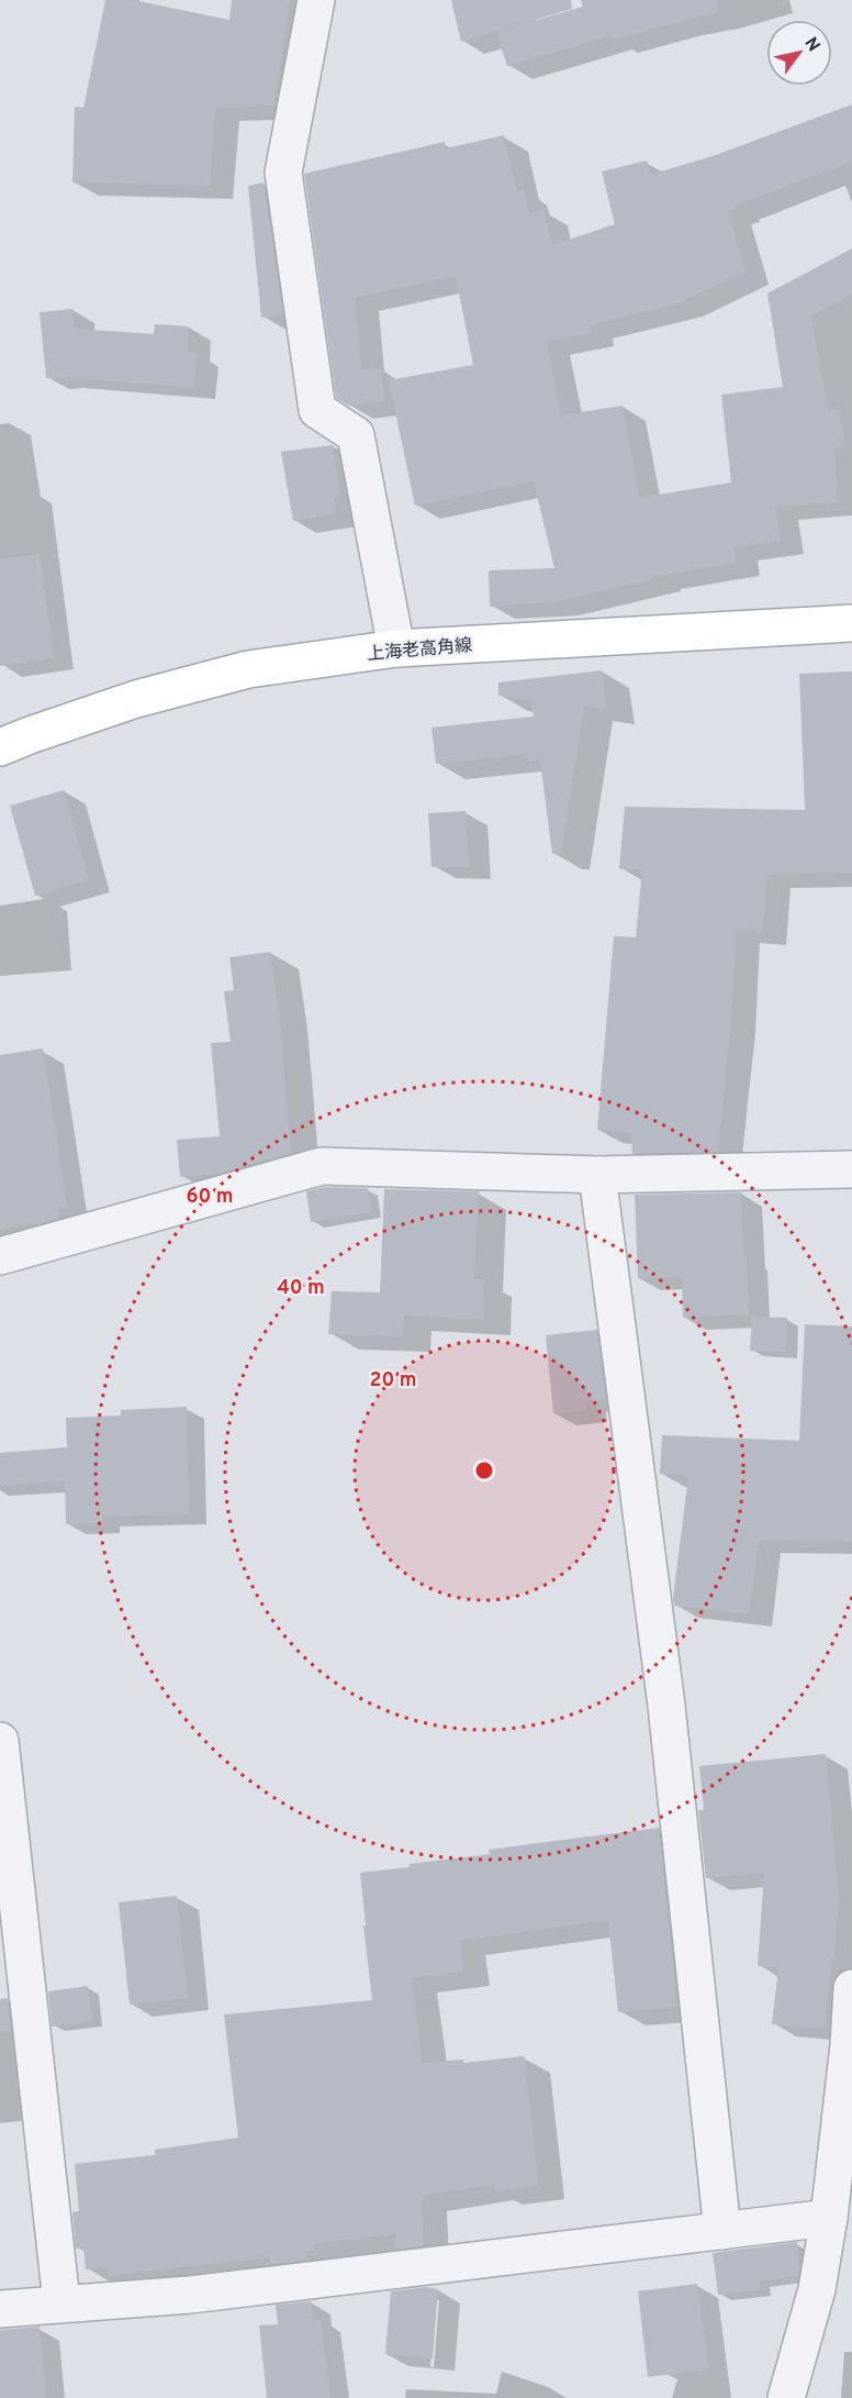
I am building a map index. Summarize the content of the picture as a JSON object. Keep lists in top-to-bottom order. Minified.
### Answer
{"streets":{"main road":["上海老高角線"]},"north":"top right","rings":["60 m","40 m","20 m"]}
